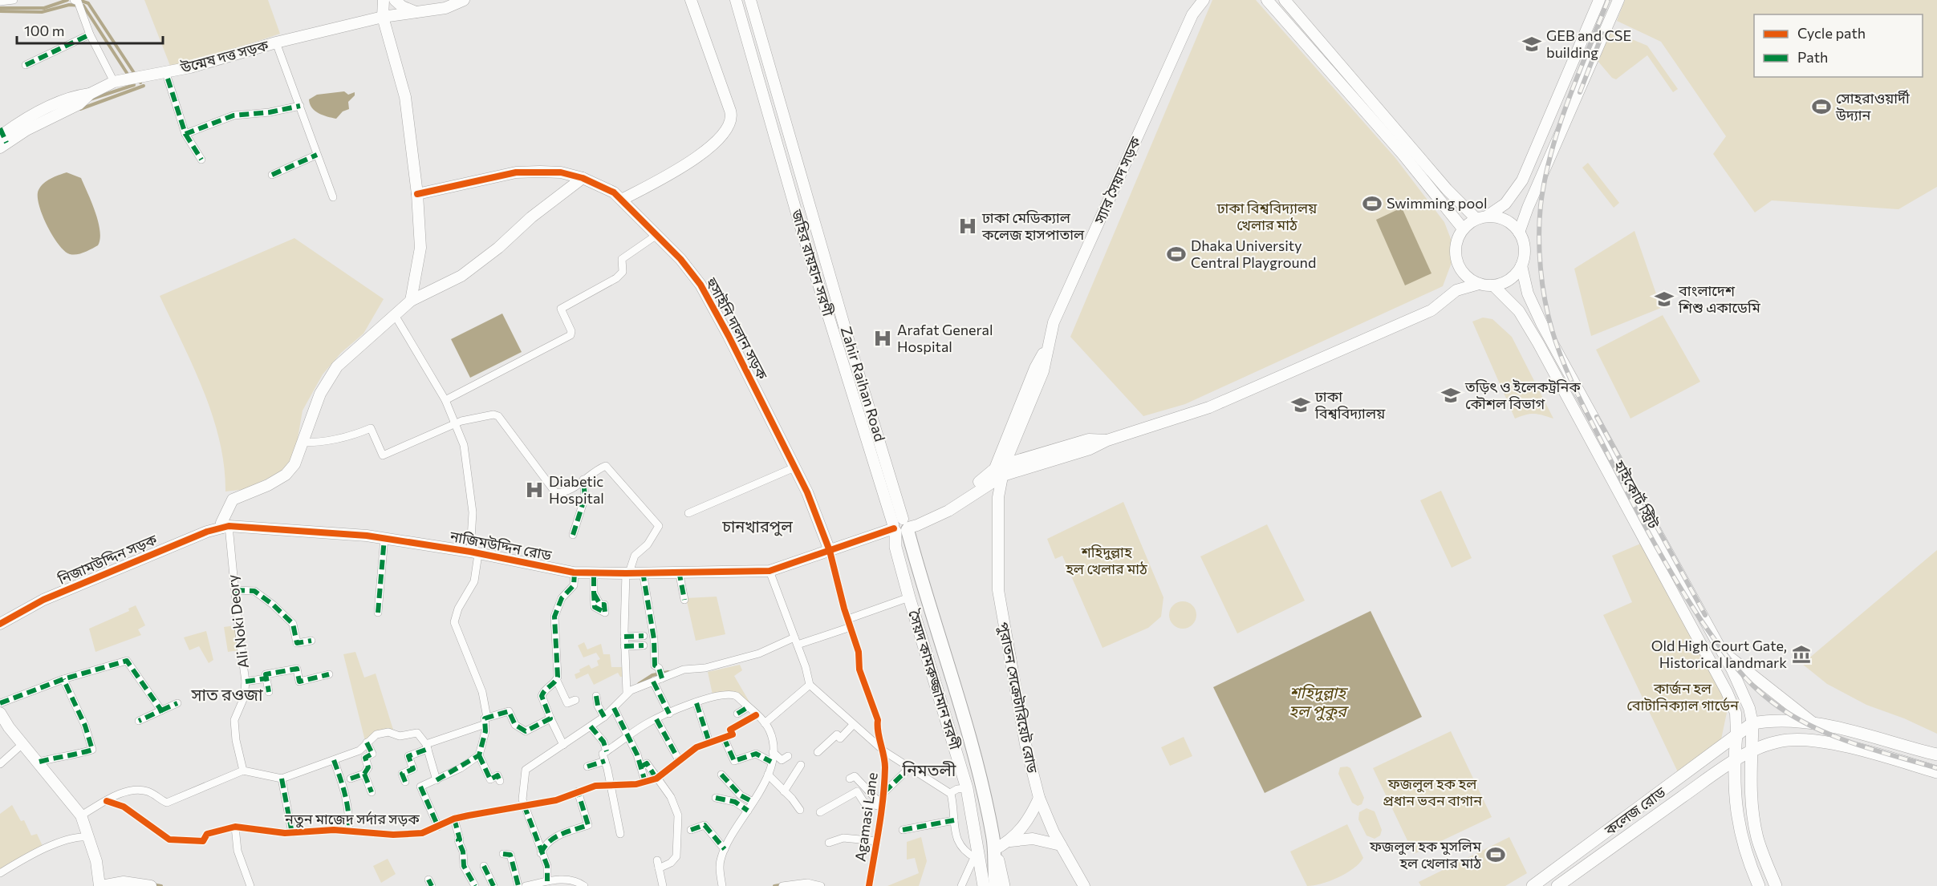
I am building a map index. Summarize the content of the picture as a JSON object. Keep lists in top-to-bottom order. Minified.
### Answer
{"streets":{"main road":["উন্মেষ দত্ত সড়ক","স্যার সৈয়দ সড়ক","জহির রায়হান সরণী","হুসাইনি দালান সড়ক","Zahir Raihan Road","হাইকোর্ট স্ট্রিট","নাজিমউদ্দিন রোড","নিজামউদ্দিন সড়ক","সৈয়দ কামরুজ্জামান সরণী","পুরাতন সেক্রেটারিয়েট রোড","কলেজ রোড"],"street":["Ali Noki Deory","Agamasi Lane","নতুন মাজেদ সর্দার সড়ক"]},"crossings":[["স্যার সৈয়দ সড়ক","নাজিমউদ্দিন রোড"],["স্যার সৈয়দ সড়ক","পুরাতন সেক্রেটারিয়েট রোড"],["জহির রায়হান সরণী","Zahir Raihan Road"],["জহির রায়হান সরণী","নাজিমউদ্দিন রোড"],["জহির রায়হান সরণী","সৈয়দ কামরুজ্জামান সরণী"],["হুসাইনি দালান সড়ক","নাজিমউদ্দিন রোড"],["Zahir Raihan Road","নাজিমউদ্দিন রোড"],["Zahir Raihan Road","সৈয়দ কামরুজ্জামান সরণী"],["হাইকোর্ট স্ট্রিট","কলেজ রোড"],["নাজিমউদ্দিন রোড","নিজামউদ্দিন সড়ক"],["নাজিমউদ্দিন রোড","Ali Noki Deory"],["নাজিমউদ্দিন রোড","সৈয়দ কামরুজ্জামান সরণী"],["নাজিমউদ্দিন রোড","পুরাতন সেক্রেটারিয়েট রোড"],["নিজামউদ্দিন সড়ক","Ali Noki Deory"]],"districts":["চানখারপুল","সাত রওজা","নিমতলী"],"water":["শহিদুল্লাহ হল পুকুর"],"parks":["ঢাকা বিশ্ববিদ্যালয় খেলার মাঠ","শহিদুল্লাহ হল খেলার মাঠ","কার্জন হল বোটানিক্যাল গার্ডেন","ফজলুল হক হল প্রধান ভবন বাগান"],"places":{"school or university":["GEB and CSE building","বাংলাদেশ শিশু একাডেমি","তড়িৎ ও ইলেকট্রনিক কৌশল বিভাগ","ঢাকা বিশ্ববিদ্যালয়"],"sports":["সোহরাওয়ার্দী উদ্যান","Swimming pool","Dhaka University Central Playground","ফজলুল হক মুসলিম হল খেলার মাঠ"],"hospital":["ঢাকা মেডিক্যাল কলেজ হাসপাতাল","Arafat General Hospital","Diabetic Hospital"],"museum":["Old High Court Gate, Historical landmark"]},"legend":["Cycle path","Path"],"scale_bar":"100 m"}
